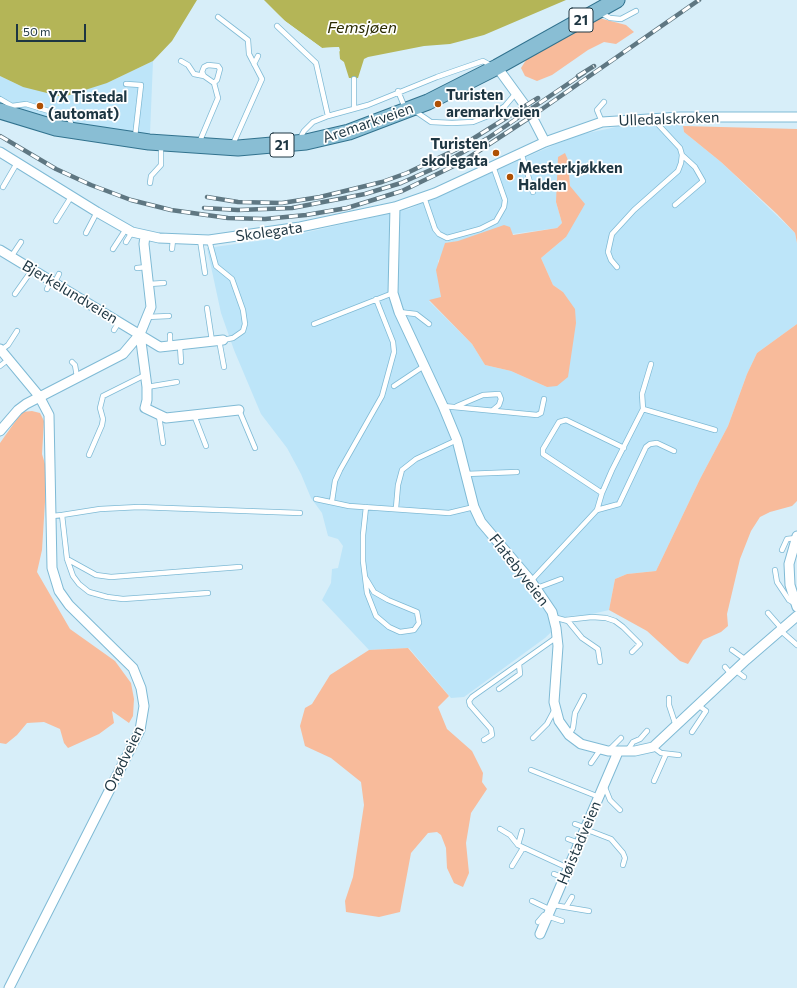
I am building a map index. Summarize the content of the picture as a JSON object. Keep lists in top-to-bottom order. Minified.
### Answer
{"streets":{"main road":["21","Aremarkveien"],"street":["Ulledalskroken","Skolegata","Bjerkelundveien","Flatebyveien","Orødveien","Høistadveien"]},"crossings":[["Ulledalskroken","Skolegata"],["Skolegata","Flatebyveien"],["Flatebyveien","Høistadveien"]],"water":["Femsjøen"],"places":["Turisten aremarkveien","YX Tistedal (automat)","Turisten skolegata","Mesterkjøkken Halden"],"scale_bar":"50 m"}
